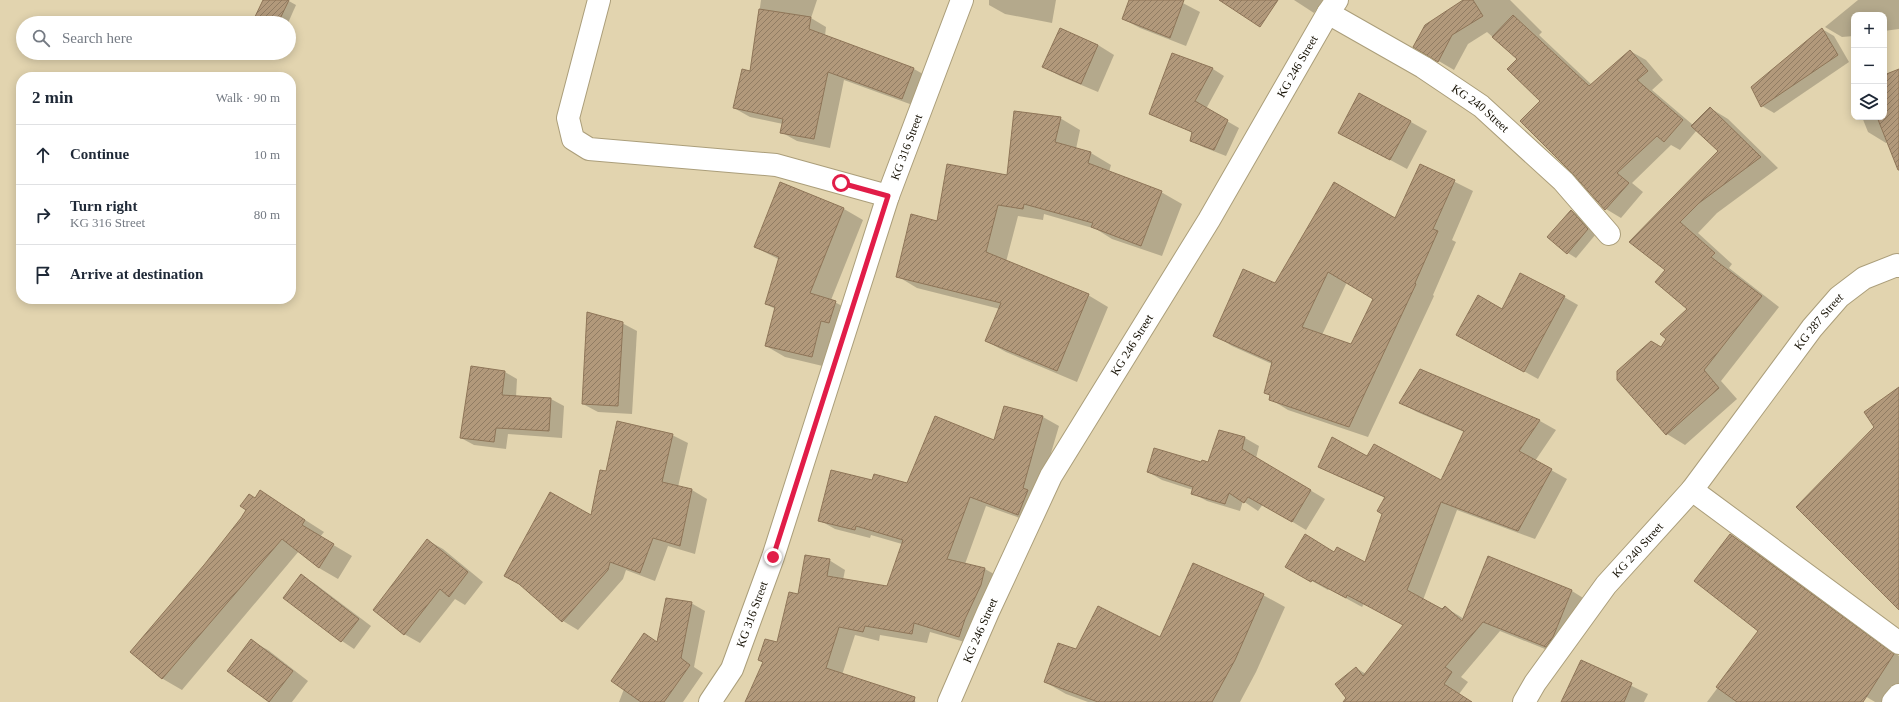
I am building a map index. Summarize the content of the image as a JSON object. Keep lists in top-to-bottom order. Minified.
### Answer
{"streets":{"street":["KG 246 Street","KG 240 Street","KG 316 Street","KG 287 Street"]},"crossings":[["KG 246 Street","KG 240 Street"],["KG 240 Street","KG 287 Street"]],"page":{"map_buttons":["+","−"],"search":"Search here","heading":["2 min","Walk · 90 m"],"list":[["Continue","10 m"],["Turn right","KG 316 Street","80 m"],"Arrive at destination"]}}
